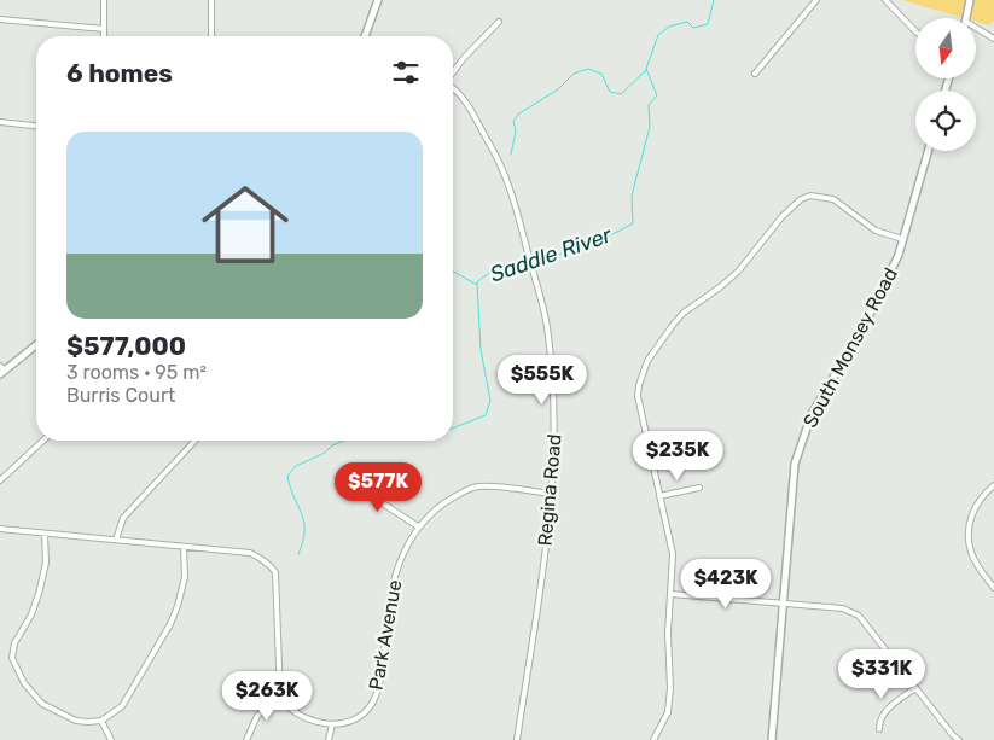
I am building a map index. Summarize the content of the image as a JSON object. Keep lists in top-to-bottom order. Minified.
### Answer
{"streets":{"street":["South Monsey Road","Regina Road","Park Avenue"]},"crossings":[["Regina Road","Park Avenue"]],"water":["Saddle River"],"north":"bottom","page":{"heading":"6 homes","list":[{"name":"$577,000","note":"3 rooms · 95 m² · Burris Court"}],"price":["$555K","$235K","$577K","$423K","$331K","$263K"]}}
